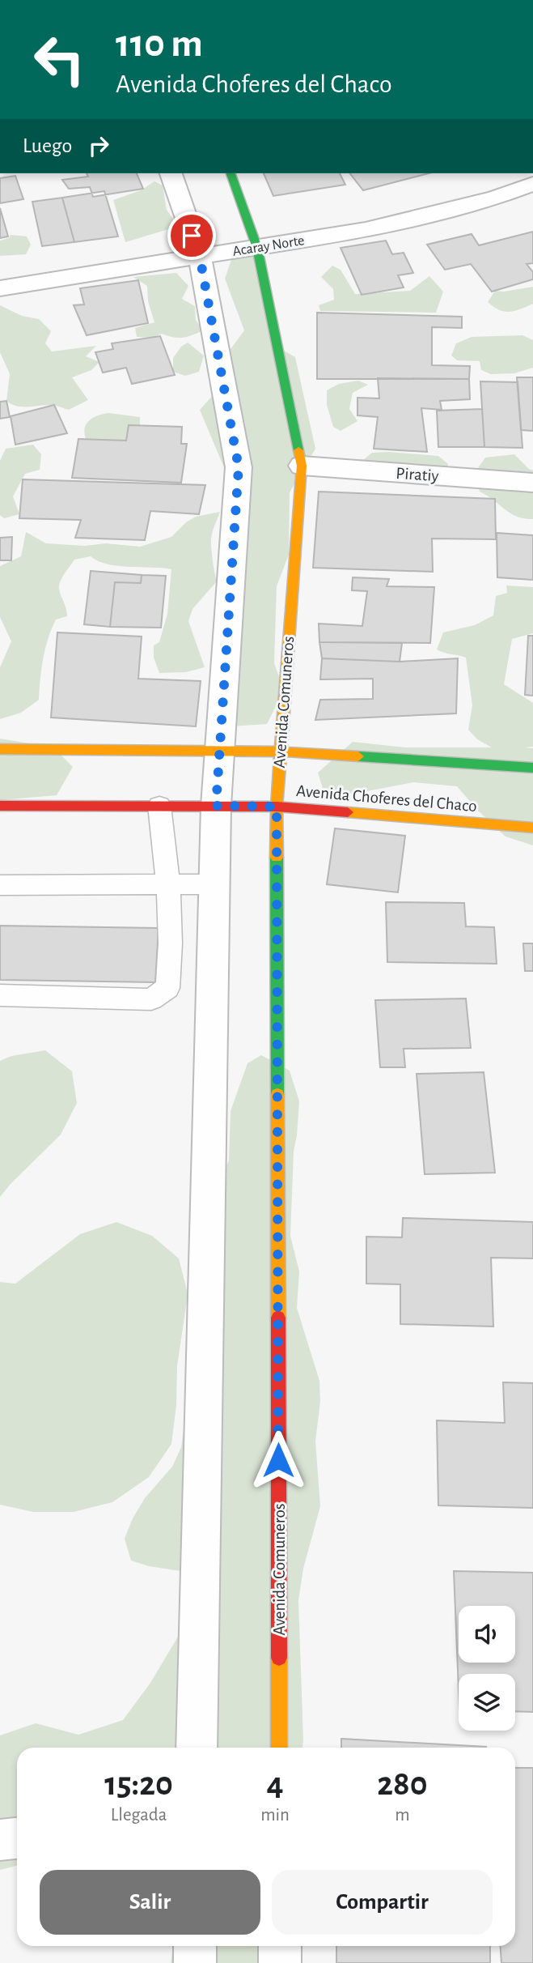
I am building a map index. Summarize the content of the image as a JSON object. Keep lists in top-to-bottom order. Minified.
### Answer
{"streets":{"street":["Acaray Norte","Piratiy","Avenida Comuneros","Avenida Choferes del Chaco"]},"crossings":[["Acaray Norte","Avenida Comuneros"],["Piratiy","Avenida Comuneros"],["Avenida Comuneros","Avenida Choferes del Chaco"]],"page":{"turn":["110 m","Avenida Choferes del Chaco"],"then":"Luego","eta":["15:20","Llegada","4","min","280","m"],"buttons":["Salir","Compartir"]}}
